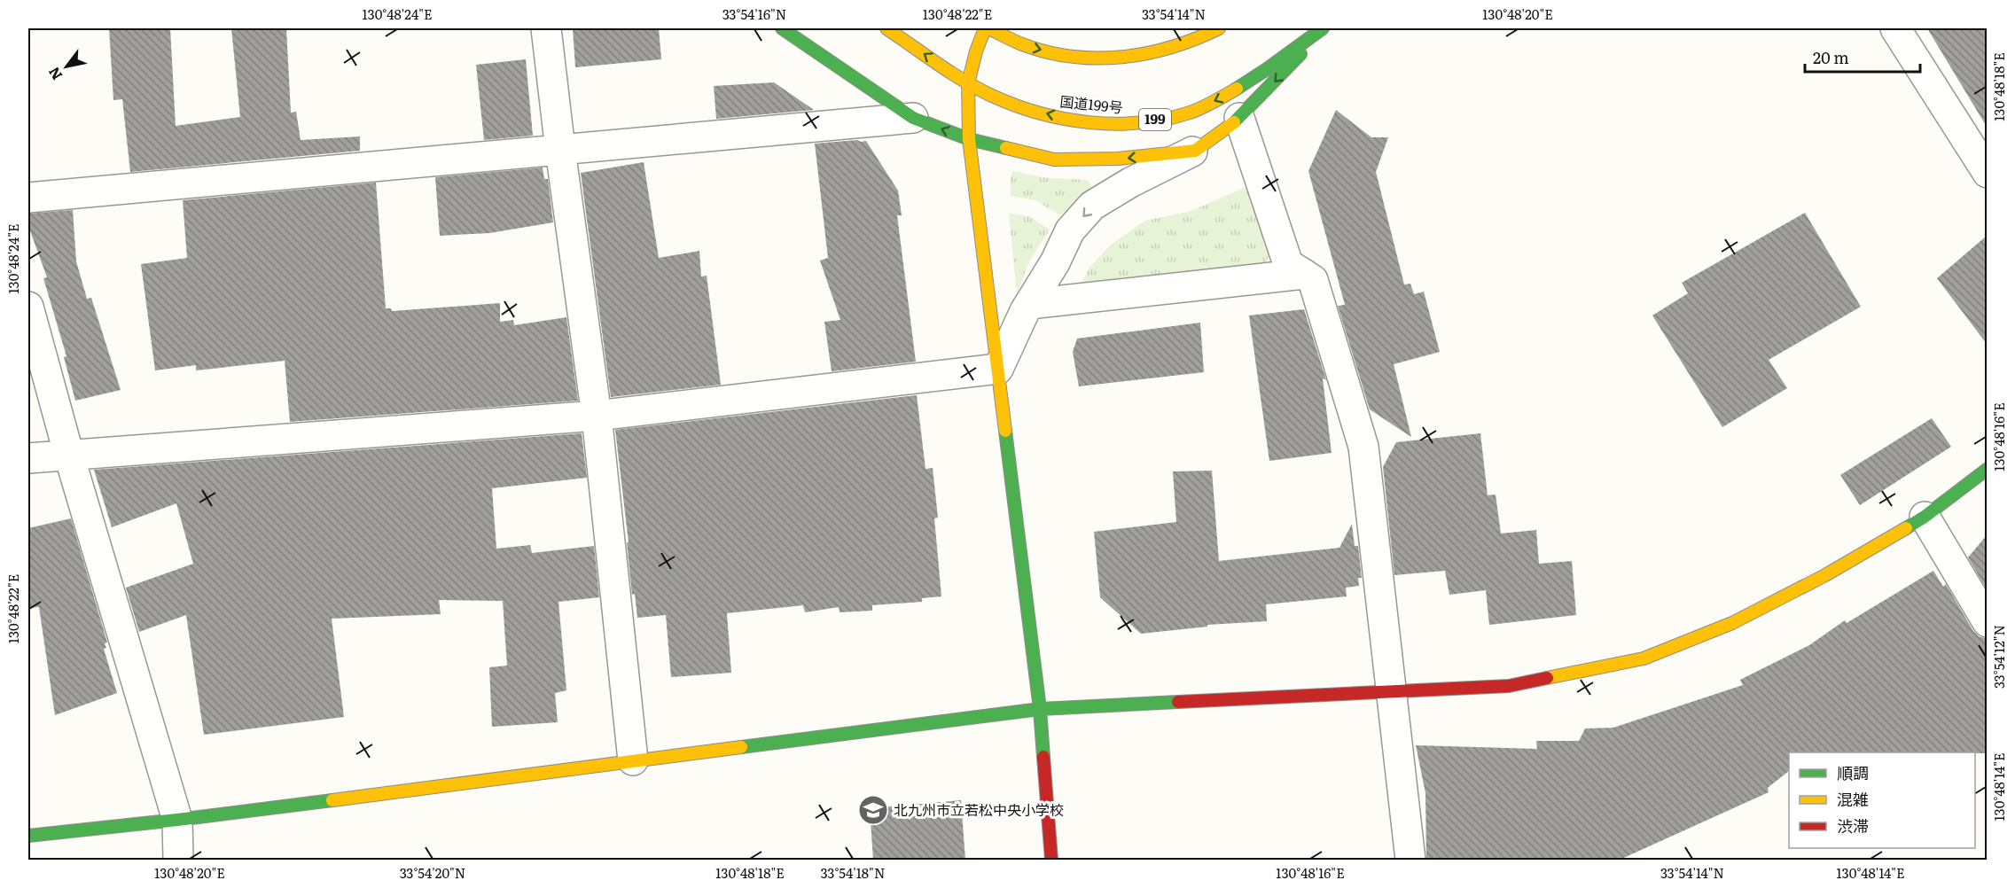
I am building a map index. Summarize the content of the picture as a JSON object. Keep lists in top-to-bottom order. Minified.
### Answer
{"streets":{"main road":["国道199号","199"]},"places":{"school or university":["北九州市立若松中央小学校"]},"legend":["順調","混雑","渋滞"],"scale_bar":"20 m","north":"bottom left","coordinates":["130°48'24\"E","33°54'16\"N","130°48'22\"E","33°54'14\"N","130°48'20\"E","130°48'18\"E","130°48'16\"E","33°54'12\"N","130°48'14\"E","33°54'20\"N","33°54'18\"N"]}
